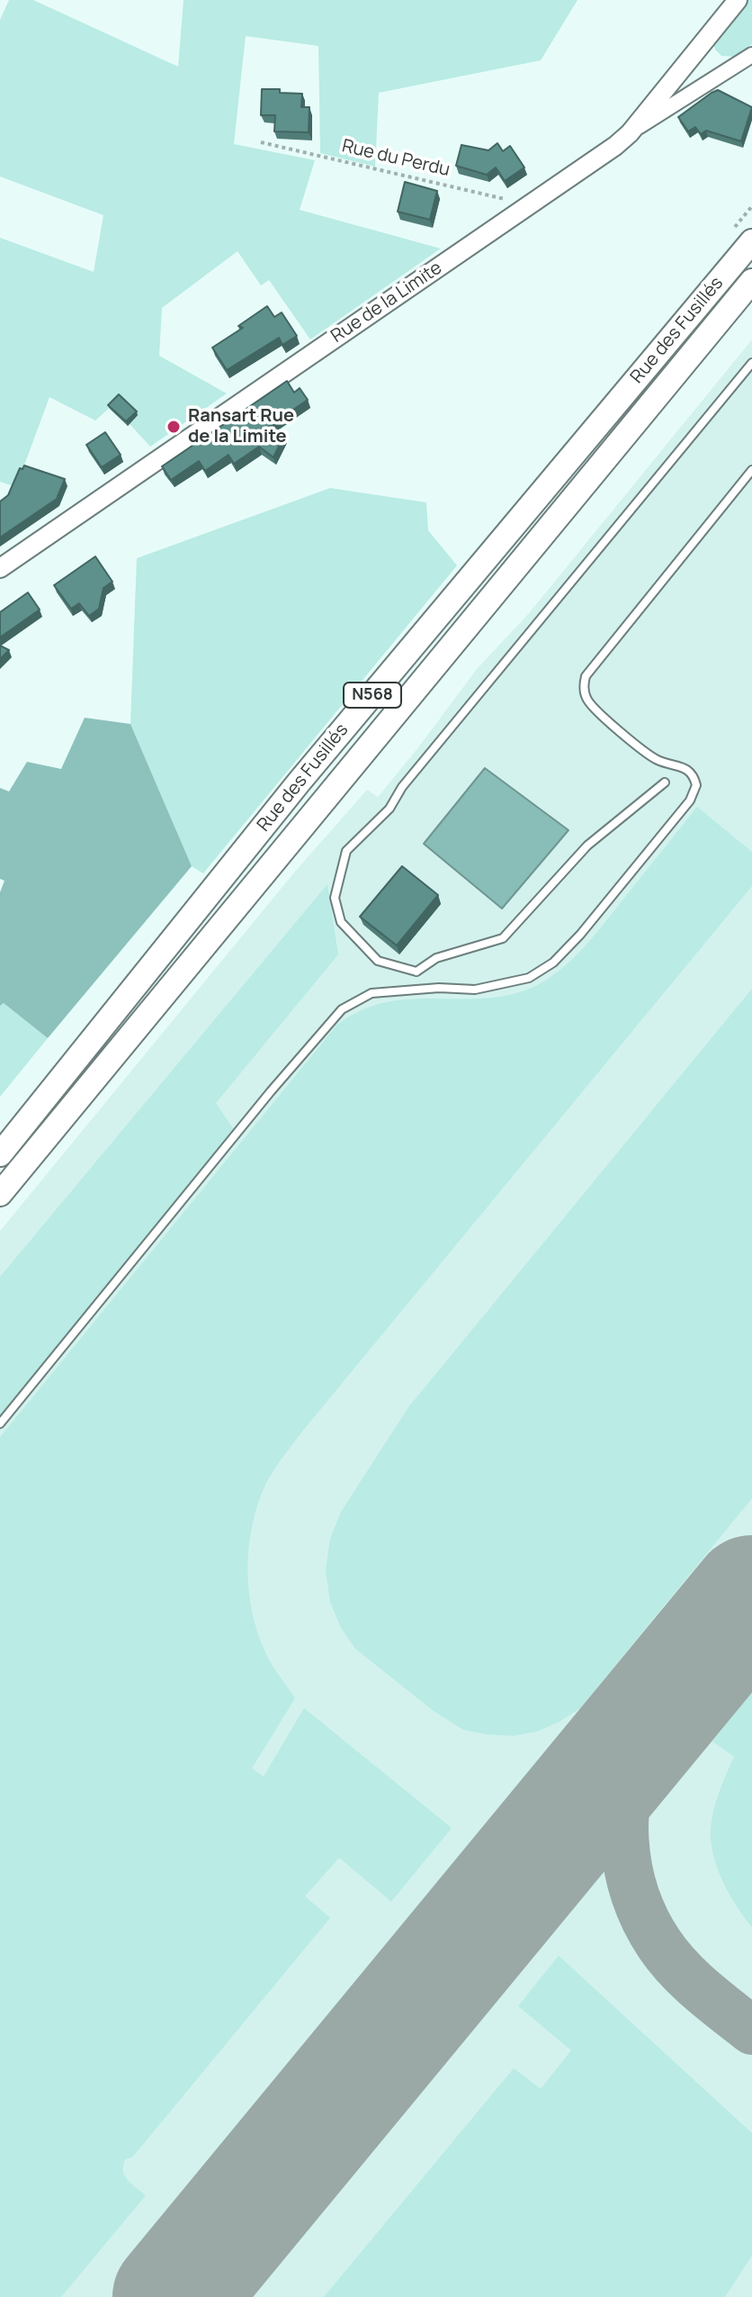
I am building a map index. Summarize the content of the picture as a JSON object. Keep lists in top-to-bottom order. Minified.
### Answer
{"streets":{"highway":["Rue des Fusillés","N568"],"street":["Rue de la Limite"],"path":["Rue du Perdu"]},"crossings":[["Rue du Perdu","Rue de la Limite"]],"places":["Ransart Rue de la Limite"]}
